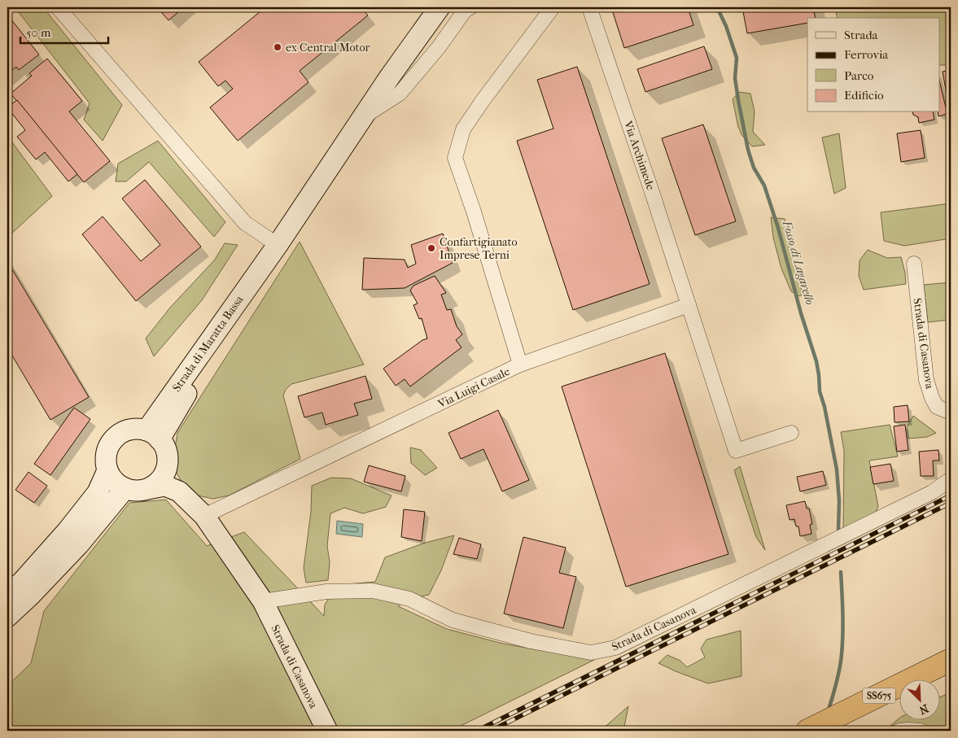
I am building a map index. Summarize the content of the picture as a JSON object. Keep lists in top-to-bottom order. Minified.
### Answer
{"streets":{"highway":["SS675"],"main road":["Strada di Maratta Bassa","Strada di Casanova"],"street":["Via Archimede","Via Luigi Casale"]},"crossings":[["Strada di Maratta Bassa","Strada di Casanova"],["Strada di Casanova","Via Luigi Casale"]],"water":["Fosso di Lagarello"],"places":["ex Central Motor","Confartigianato Imprese Terni"],"legend":["Strada","Ferrovia","Parco","Edificio"],"scale_bar":"50 m","north":"bottom right"}
